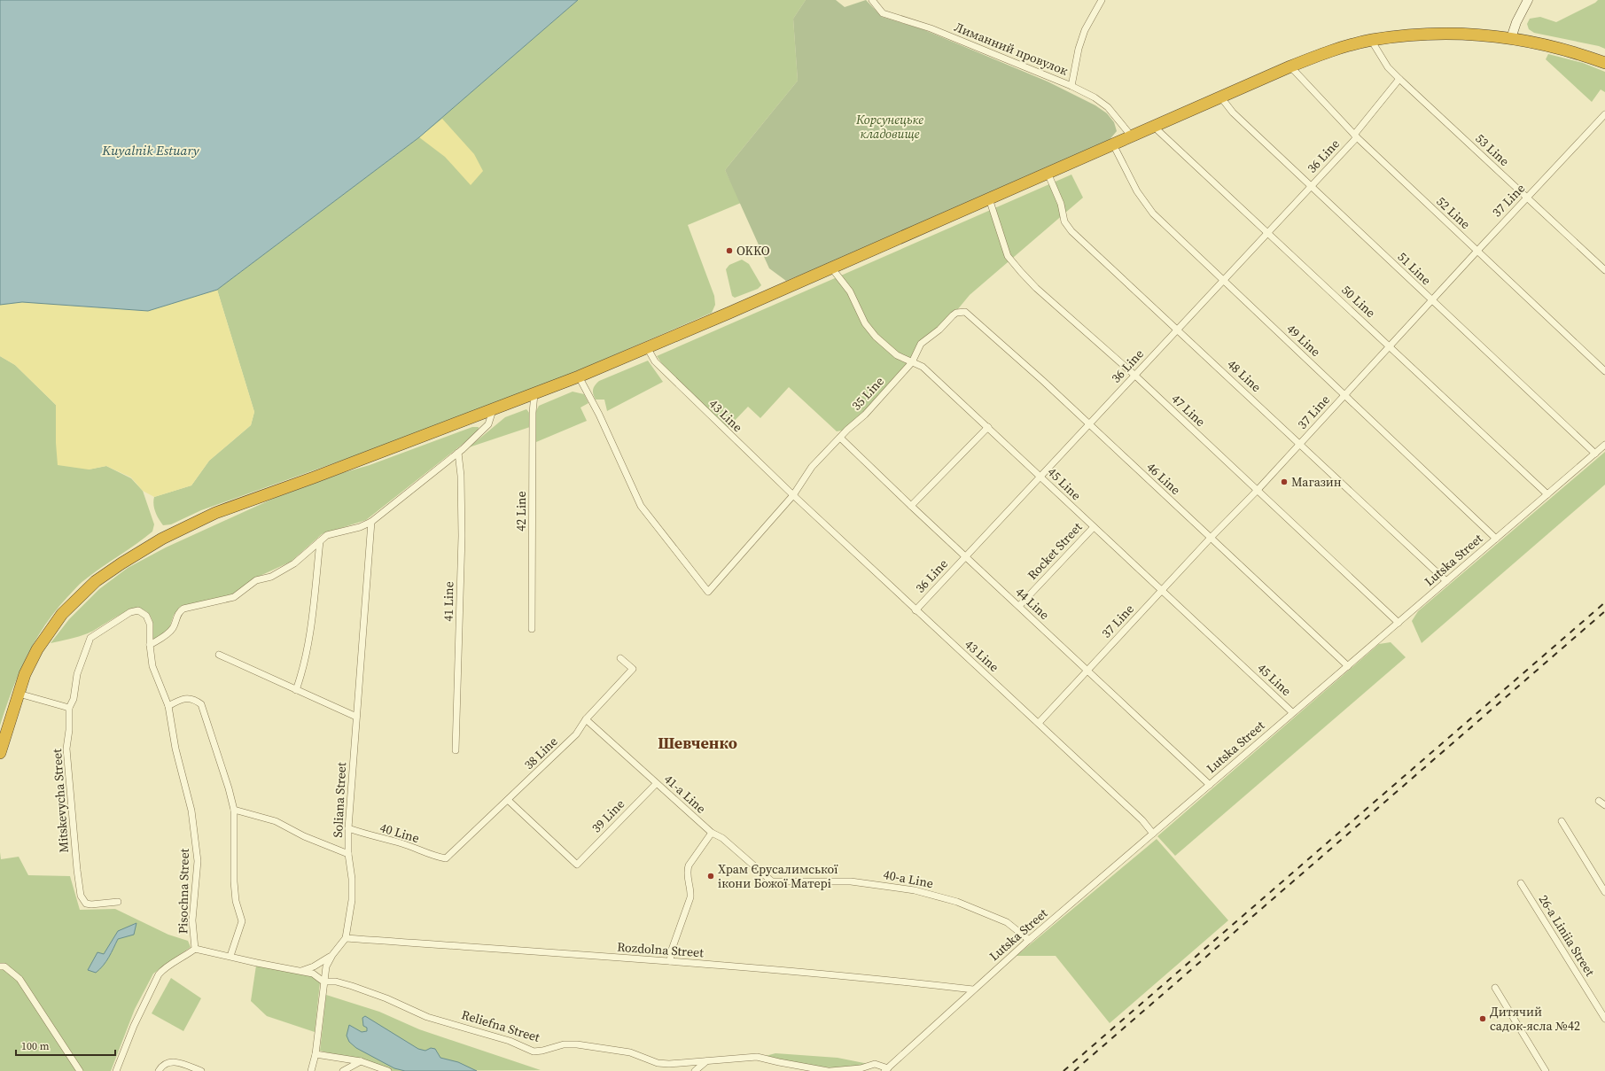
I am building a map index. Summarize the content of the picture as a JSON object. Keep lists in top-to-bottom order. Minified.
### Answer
{"streets":{"street":["Лиманний провулок","53 Line","36 Line","37 Line","52 Line","51 Line","50 Line","49 Line","48 Line","35 Line","47 Line","43 Line","46 Line","45 Line","42 Line","Rocket Street","Lutska Street","41 Line","44 Line","38 Line","41-a Line","Soliana Street","Mitskevycha Street","39 Line","40 Line","40-a Line","Pisochna Street","26-a Liniia Street","Rozdolna Street","Reliefna Street"]},"crossings":[["53 Line","36 Line"],["53 Line","37 Line"],["36 Line","52 Line"],["36 Line","51 Line"],["36 Line","50 Line"],["36 Line","49 Line"],["36 Line","48 Line"],["36 Line","47 Line"],["36 Line","43 Line"],["36 Line","46 Line"],["36 Line","45 Line"],["36 Line","44 Line"],["37 Line","52 Line"],["37 Line","51 Line"],["37 Line","50 Line"],["37 Line","49 Line"],["37 Line","48 Line"],["37 Line","47 Line"],["37 Line","43 Line"],["37 Line","46 Line"],["37 Line","45 Line"],["37 Line","44 Line"],["51 Line","Lutska Street"],["50 Line","Lutska Street"],["49 Line","Lutska Street"],["48 Line","Lutska Street"],["35 Line","43 Line"],["35 Line","46 Line"],["35 Line","45 Line"],["35 Line","44 Line"],["47 Line","Lutska Street"],["43 Line","Lutska Street"],["46 Line","Lutska Street"],["45 Line","Rocket Street"],["45 Line","Lutska Street"],["Rocket Street","44 Line"],["Lutska Street","44 Line"],["Lutska Street","40-a Line"],["Lutska Street","Rozdolna Street"],["38 Line","41-a Line"],["38 Line","39 Line"],["38 Line","40 Line"],["41-a Line","39 Line"],["41-a Line","40-a Line"],["Soliana Street","40 Line"],["Soliana Street","Rozdolna Street"],["Mitskevycha Street","Pisochna Street"],["Pisochna Street","Reliefna Street"]],"districts":["Шевченко"],"water":["Kuyalnik Estuary"],"parks":["Корсунецьке кладовище"],"places":["OKKO","Магазин","Храм Єрусалимської ікони Божої Матері","Дитячий садок-ясла №42"],"scale_bar":"100 m"}
